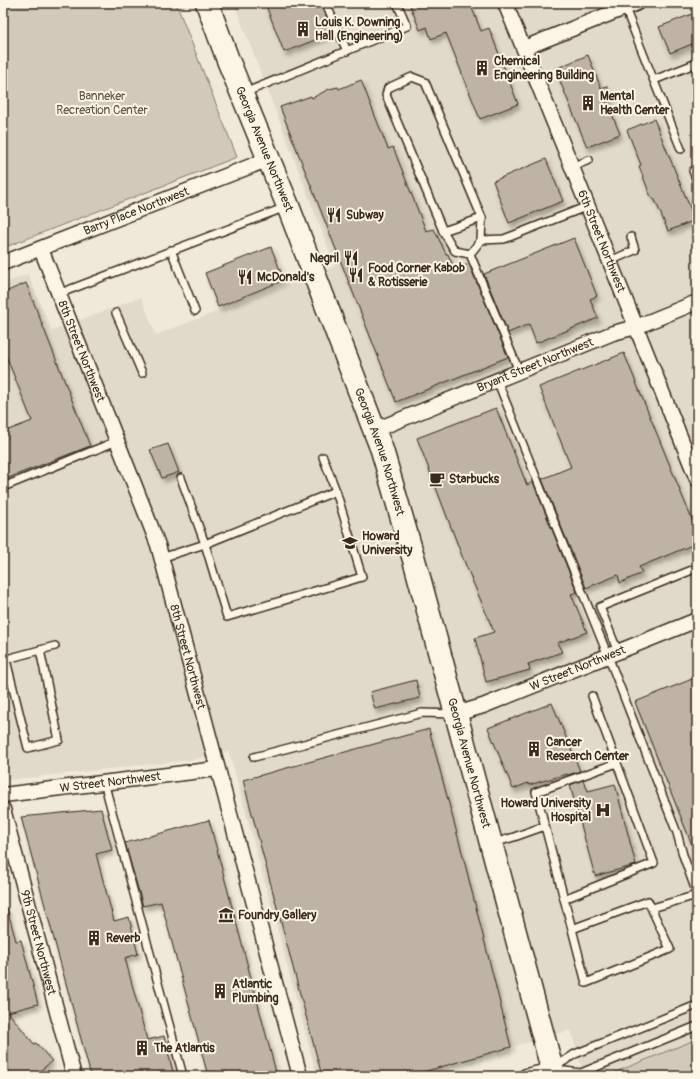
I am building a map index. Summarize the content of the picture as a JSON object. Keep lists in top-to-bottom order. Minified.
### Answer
{"streets":{"highway":["Georgia Avenue Northwest"],"street":["Barry Place Northwest","6th Street Northwest","8th Street Northwest","Bryant Street Northwest","W Street Northwest","9th Street Northwest"]},"crossings":[["Georgia Avenue Northwest","Barry Place Northwest"],["Georgia Avenue Northwest","Bryant Street Northwest"],["Georgia Avenue Northwest","W Street Northwest"],["Barry Place Northwest","8th Street Northwest"],["6th Street Northwest","Bryant Street Northwest"],["8th Street Northwest","W Street Northwest"]],"parks":["Banneker Recreation Center"],"places":{"building":["Louis K. Downing Hall (Engineering)","Chemical Engineering Building","Mental Health Center","Cancer Research Center","Reverb","Atlantic Plumbing","The Atlantis"],"restaurant":["Subway","Negril","Food Corner Kabob & Rotisserie","McDonald's"],"cafe":["Starbucks"],"school or university":["Howard University"],"hospital":["Howard University Hospital"],"museum":["Foundry Gallery"]}}
